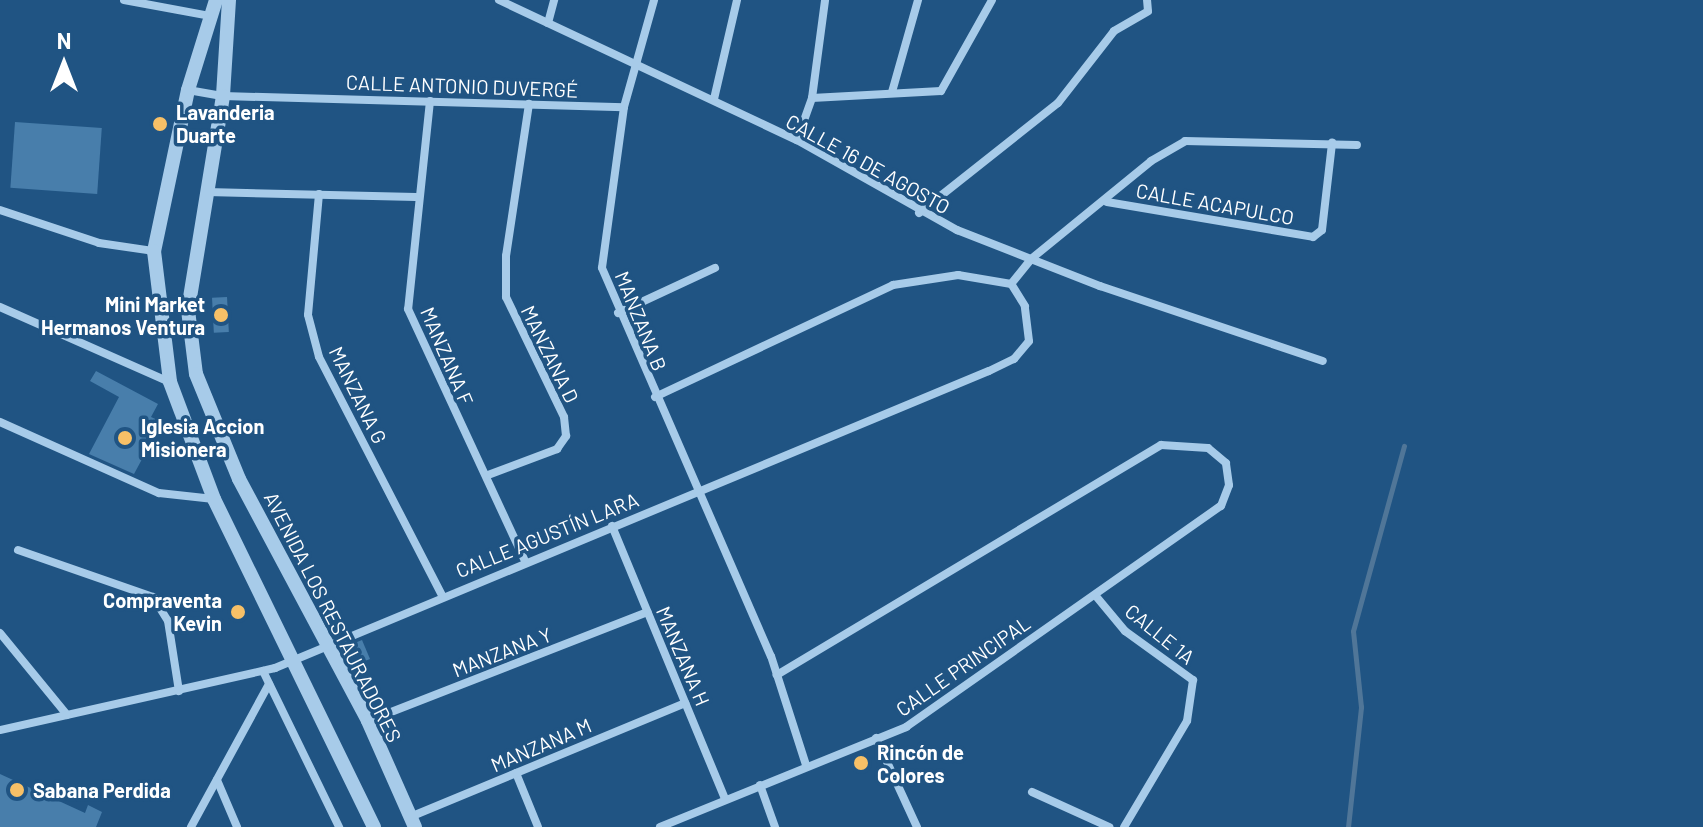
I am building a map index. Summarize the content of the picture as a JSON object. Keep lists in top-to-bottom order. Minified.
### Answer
{"streets":{"street":["CALLE ANTONIO DUVERGÉ","CALLE 16 DE AGOSTO","CALLE ACAPULCO","MANZANA B","MANZANA D","MANZANA F","MANZANA G","CALLE AGUSTÍN LARA","AVENIDA LOS RESTAURADORES","CALLE 1A","MANZANA Y","MANZANA H","CALLE PRINCIPAL","MANZANA M"]},"crossings":[["CALLE ANTONIO DUVERGÉ","MANZANA B"],["CALLE ANTONIO DUVERGÉ","MANZANA D"],["CALLE ANTONIO DUVERGÉ","MANZANA F"],["CALLE ANTONIO DUVERGÉ","AVENIDA LOS RESTAURADORES"],["MANZANA B","CALLE AGUSTÍN LARA"],["MANZANA B","CALLE PRINCIPAL"],["MANZANA D","MANZANA F"],["MANZANA F","CALLE AGUSTÍN LARA"],["MANZANA G","CALLE AGUSTÍN LARA"],["CALLE AGUSTÍN LARA","AVENIDA LOS RESTAURADORES"],["CALLE AGUSTÍN LARA","MANZANA H"],["AVENIDA LOS RESTAURADORES","MANZANA Y"],["AVENIDA LOS RESTAURADORES","MANZANA M"],["CALLE 1A","CALLE PRINCIPAL"],["MANZANA Y","MANZANA H"],["MANZANA H","CALLE PRINCIPAL"],["MANZANA H","MANZANA M"]],"places":["Lavanderia Duarte","Mini Market Hermanos Ventura","Iglesia Accion Misionera","Compraventa Kevin","Rincón de Colores","Sabana Perdida"],"north":"top"}
